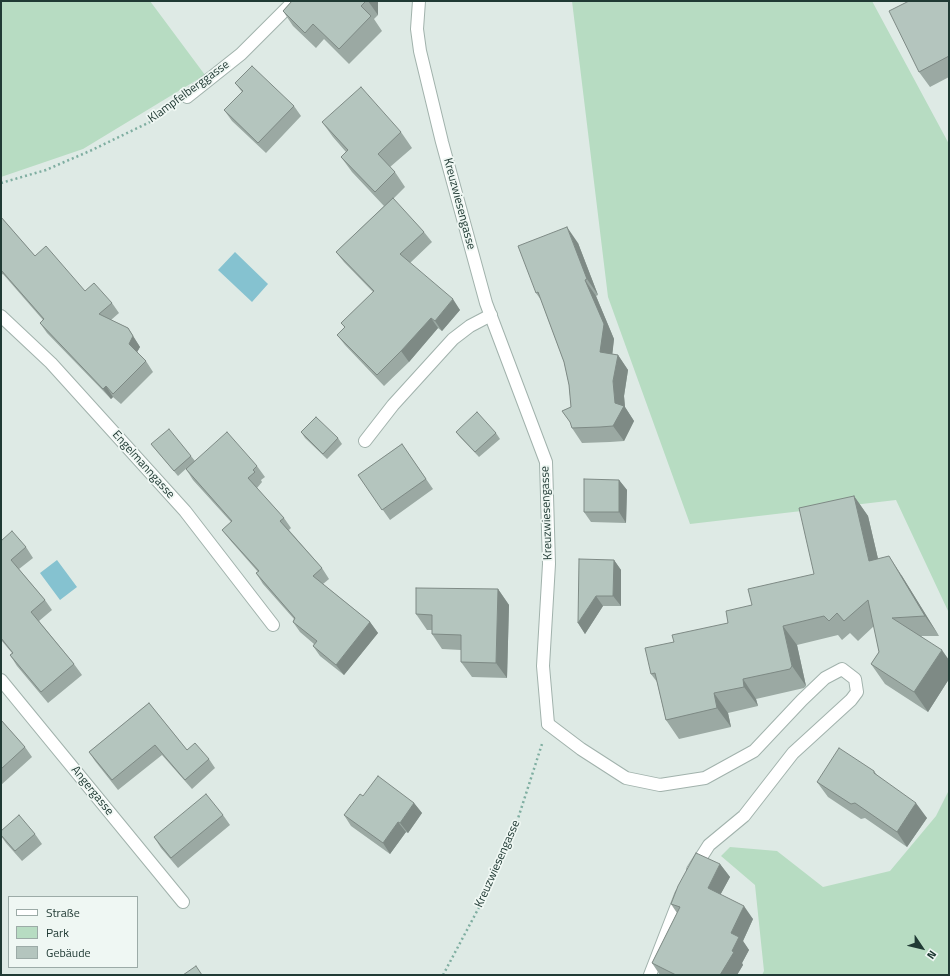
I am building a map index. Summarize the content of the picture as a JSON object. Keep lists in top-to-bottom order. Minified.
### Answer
{"streets":{"street":["Klampfelberggasse","Kreuzwiesengasse","Engelmanngasse","Angergasse"]},"legend":["Straße","Park","Gebäude"],"north":"bottom right"}
